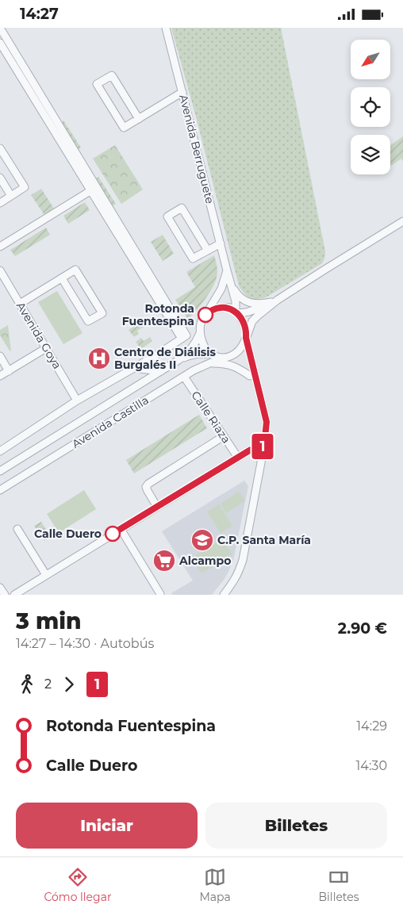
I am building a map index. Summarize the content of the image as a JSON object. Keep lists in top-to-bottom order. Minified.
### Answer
{"streets":{"street":["Avenida Berruguete","Avenida Goya","Calle Riaza","Avenida Castilla"]},"crossings":[["Avenida Berruguete","Avenida Castilla"],["Calle Riaza","Avenida Castilla"]],"places":{"other":["Rotonda Fuentespina","Calle Duero"],"hospital":["Centro de Diálisis Burgalés II"],"school or university":["C.P. Santa María"],"supermarket":["Alcampo"]},"lines":["bus line 1"],"north":"bottom left","page":{"status":"14:27","on_map":"1","heading":["3 min","14:27 – 14:30 · Autobús","2.90 €"],"legs":["2","1"],"list":[{"name":"Rotonda Fuentespina","value":"14:29"},{"name":"Calle Duero","value":"14:30"}],"buttons":["Iniciar","Billetes"],"tabs":["Cómo llegar","Mapa","Billetes"]}}
